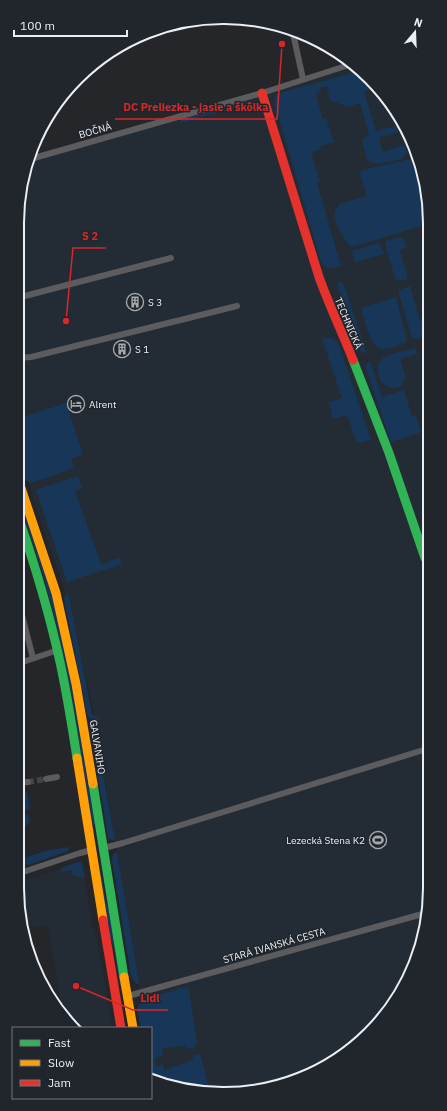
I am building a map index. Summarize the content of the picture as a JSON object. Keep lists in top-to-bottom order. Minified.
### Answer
{"streets":{"main road":["TECHNICKÁ","GALVANIHO"],"street":["BOČNÁ","STARÁ IVANSKÁ CESTA"]},"crossings":[["BOČNÁ","TECHNICKÁ"],["GALVANIHO","STARÁ IVANSKÁ CESTA"]],"places":{"other":["DC Preliezka - jasle a škôlka","S 2","Lidl"],"building":["S 3","S 1"],"hotel":["Alrent"],"sports":["Lezecká Stena K2"]},"legend":["Fast","Slow","Jam"],"scale_bar":"100 m","north":"top"}
